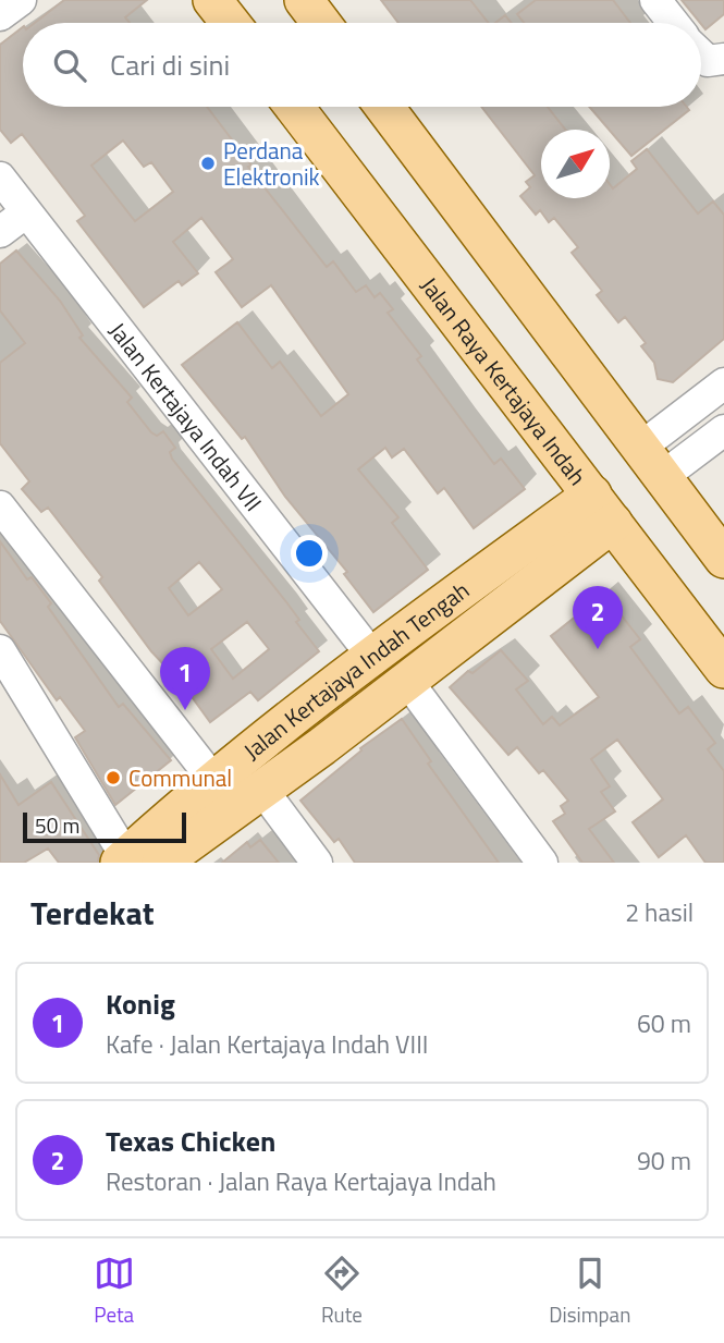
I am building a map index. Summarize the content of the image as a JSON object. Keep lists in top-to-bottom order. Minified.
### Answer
{"streets":{"main road":["Jalan Raya Kertajaya Indah","Jalan Kertajaya Indah Tengah"],"street":["Jalan Kertajaya Indah VII"]},"crossings":[["Jalan Raya Kertajaya Indah","Jalan Kertajaya Indah Tengah"],["Jalan Kertajaya Indah VII","Jalan Kertajaya Indah Tengah"]],"places":["Perdana Elektronik","Communal"],"scale_bar":"50 m","north":"top right","page":{"search":"Cari di sini","pins":["2","1"],"scale":"50 m","heading":["Terdekat","2 hasil"],"list":[{"mark":"1","name":"Konig","note":"Kafe · Jalan Kertajaya Indah VIII","value":"60 m"},{"mark":"2","name":"Texas Chicken","note":"Restoran · Jalan Raya Kertajaya Indah","value":"90 m"}],"nav":["Peta","Rute","Disimpan"]}}
